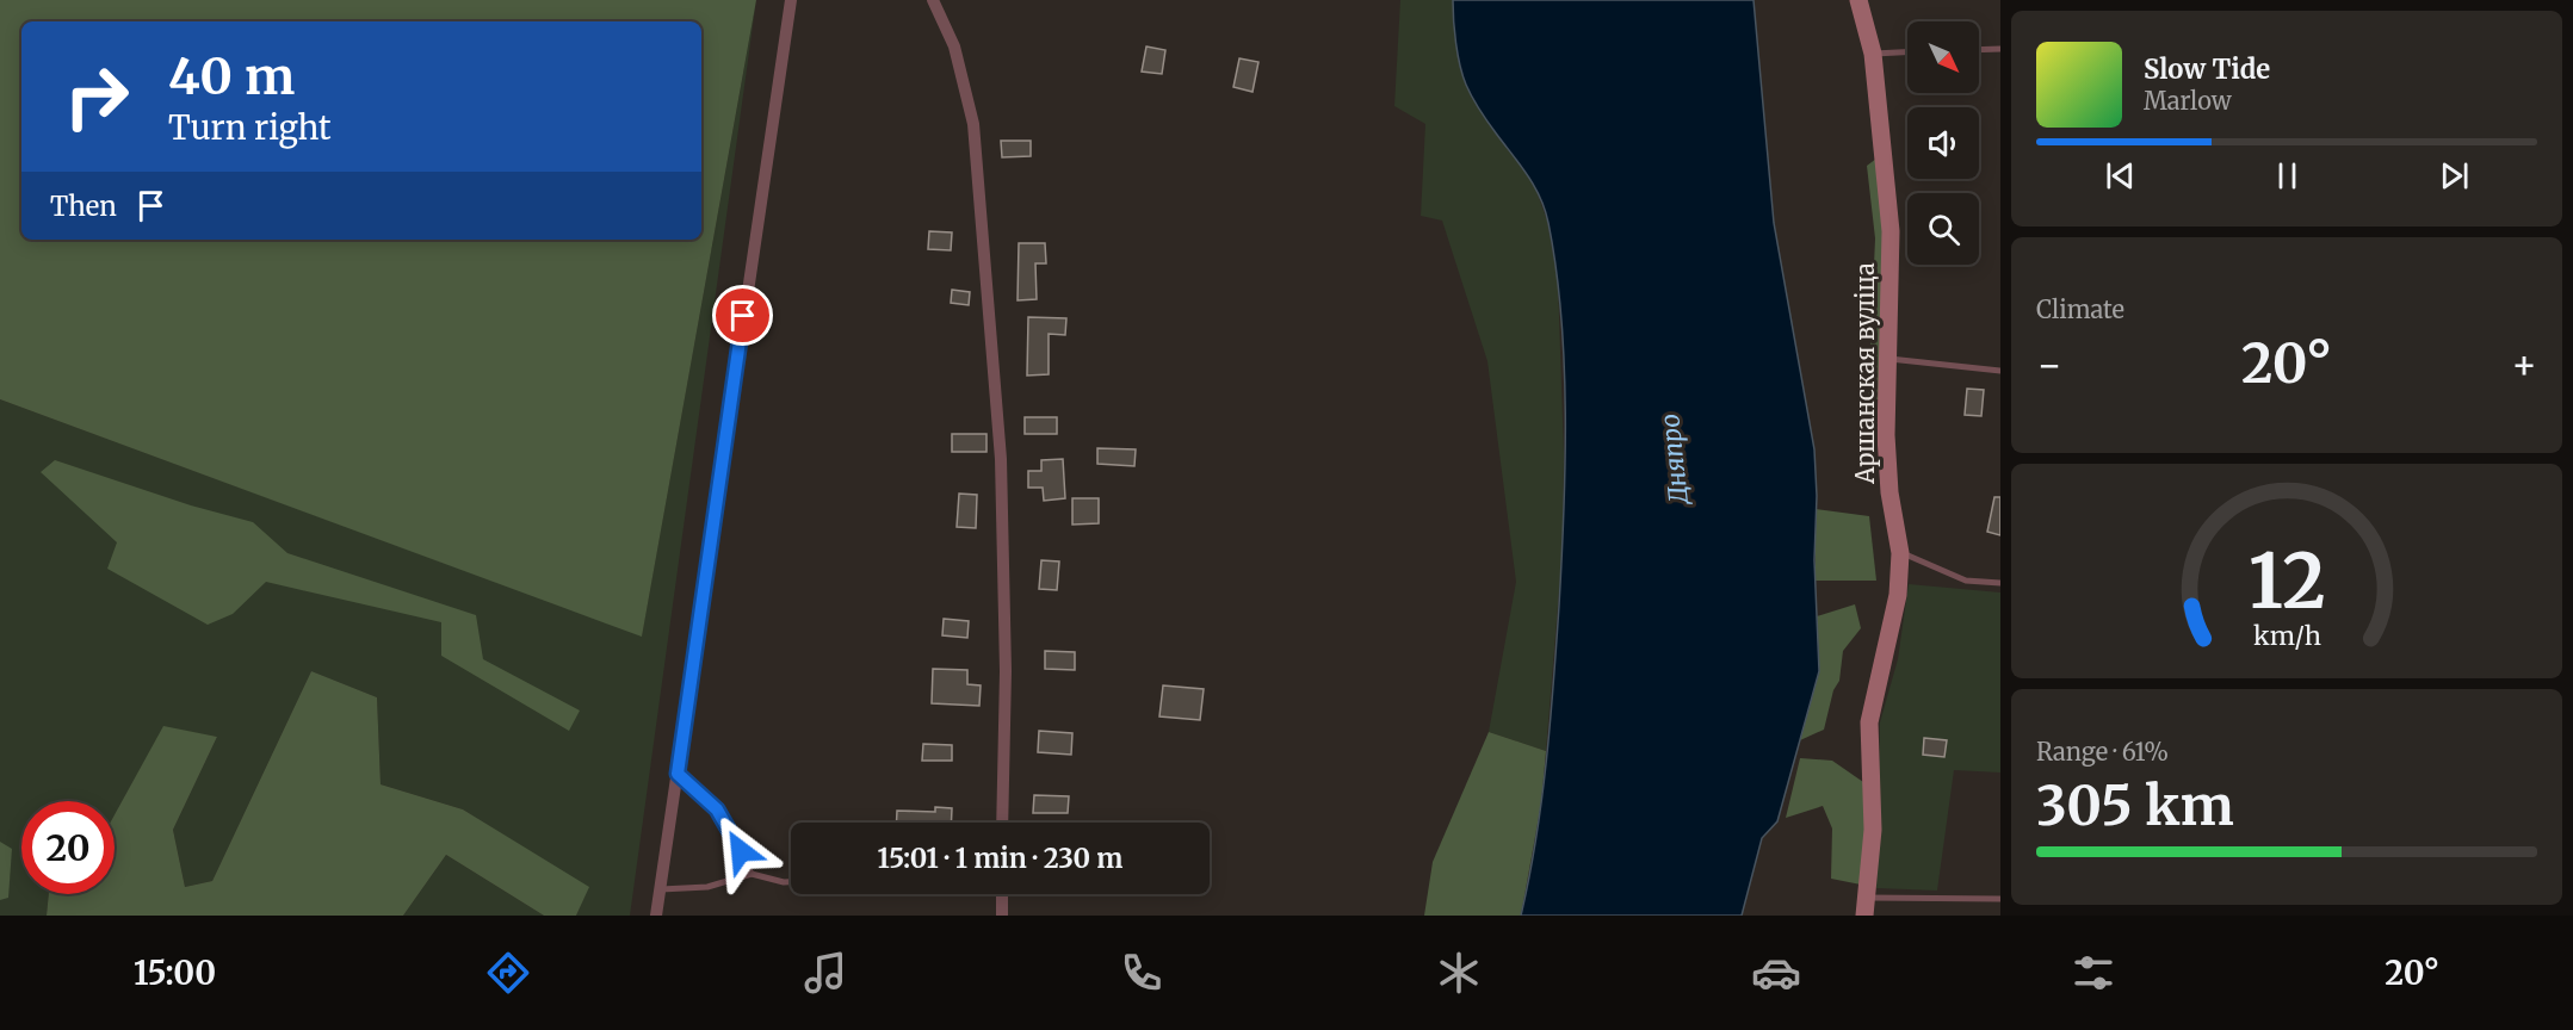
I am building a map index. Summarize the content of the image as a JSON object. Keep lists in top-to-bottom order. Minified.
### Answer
{"streets":{"street":["Аршанская вуліца"]},"water":["Дняпро"],"north":"bottom right","page":{"turn":["40 m","Turn right"],"song":["Slow Tide","Marlow"],"then":"Then","tile":["Climate",["Range · 61%","305 km"]],"heat":["−","20°","+"],"limit":"20","trip":"15:01 · 1 min · 230 m","tabs":["15:00","20°"],"gauge":["12","km/h"]}}
